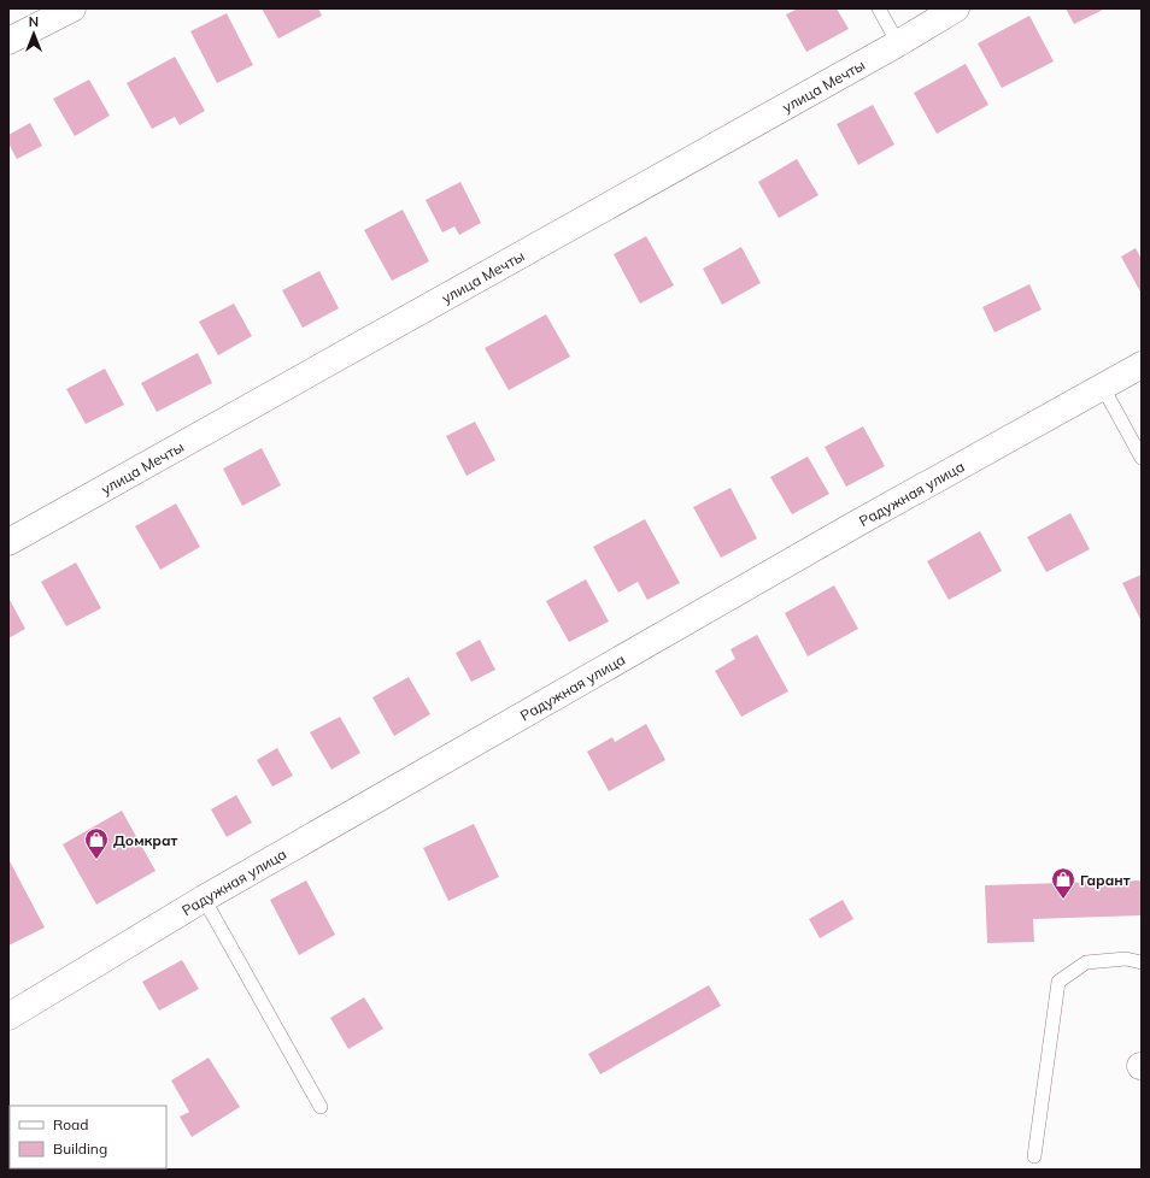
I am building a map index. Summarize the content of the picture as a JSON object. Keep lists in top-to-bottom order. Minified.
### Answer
{"streets":{"street":["улица Мечты","Радужная улица"]},"places":{"shop":["Домкрат","Гарант"]},"legend":["Road","Building"],"north":"top"}
